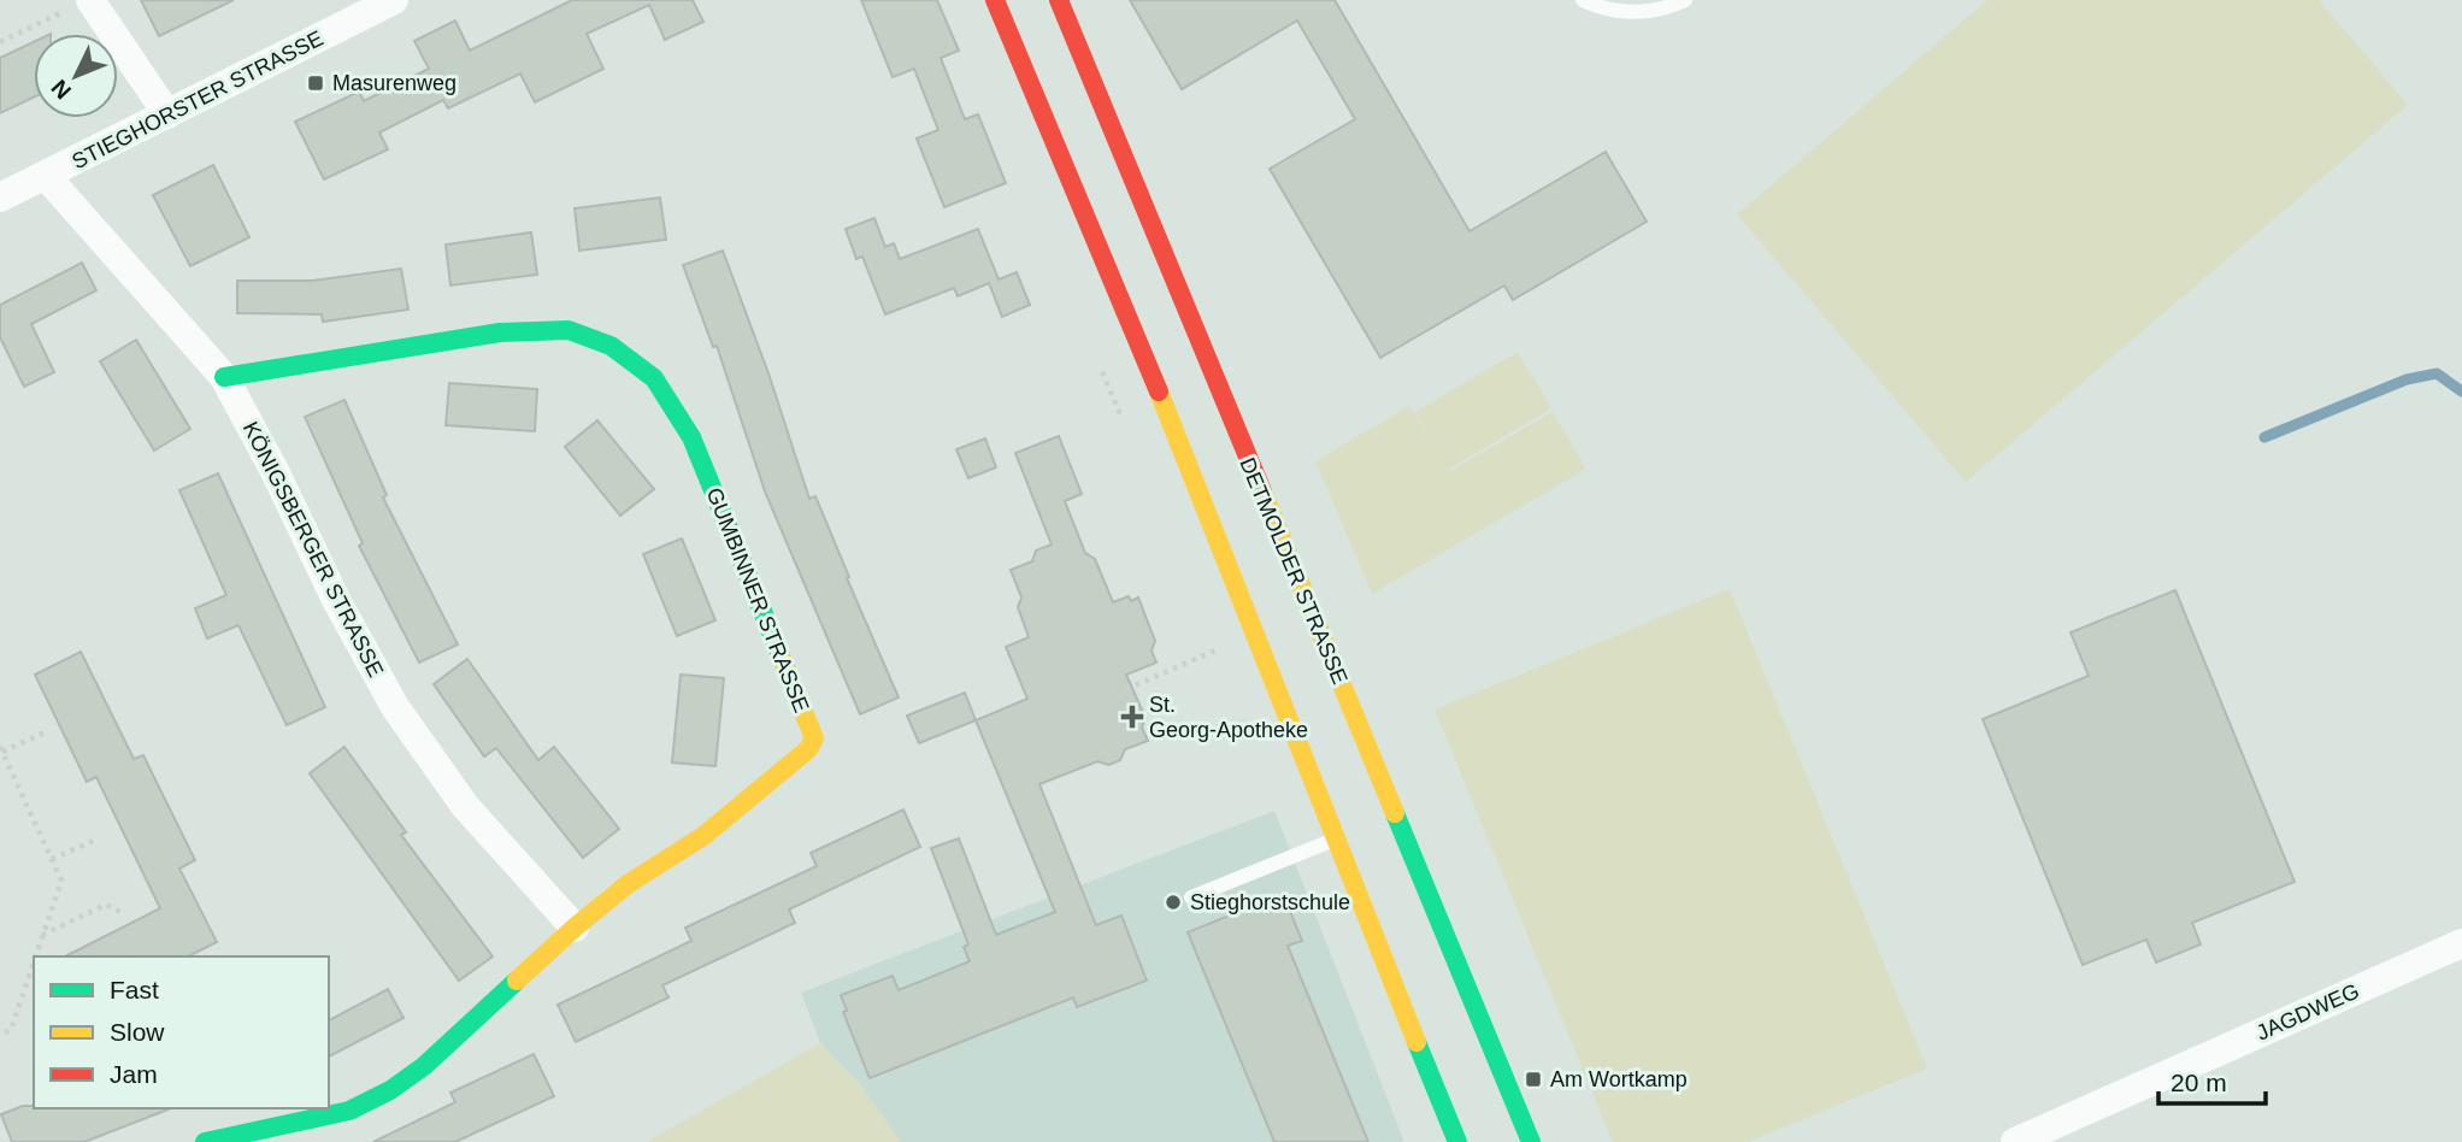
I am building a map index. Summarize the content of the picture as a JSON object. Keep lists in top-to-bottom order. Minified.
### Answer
{"streets":{"main road":["DETMOLDER STRASSE","GUMBINNER STRASSE"],"street":["STIEGHORSTER STRASSE","KÖNIGSBERGER STRASSE","JAGDWEG"]},"crossings":[["STIEGHORSTER STRASSE","KÖNIGSBERGER STRASSE"],["KÖNIGSBERGER STRASSE","GUMBINNER STRASSE"]],"places":{"transit":["Masurenweg","Am Wortkamp"],"health":["St. Georg-Apotheke"],"other":["Stieghorstschule"]},"legend":["Fast","Slow","Jam"],"scale_bar":"20 m","north":"bottom left"}
